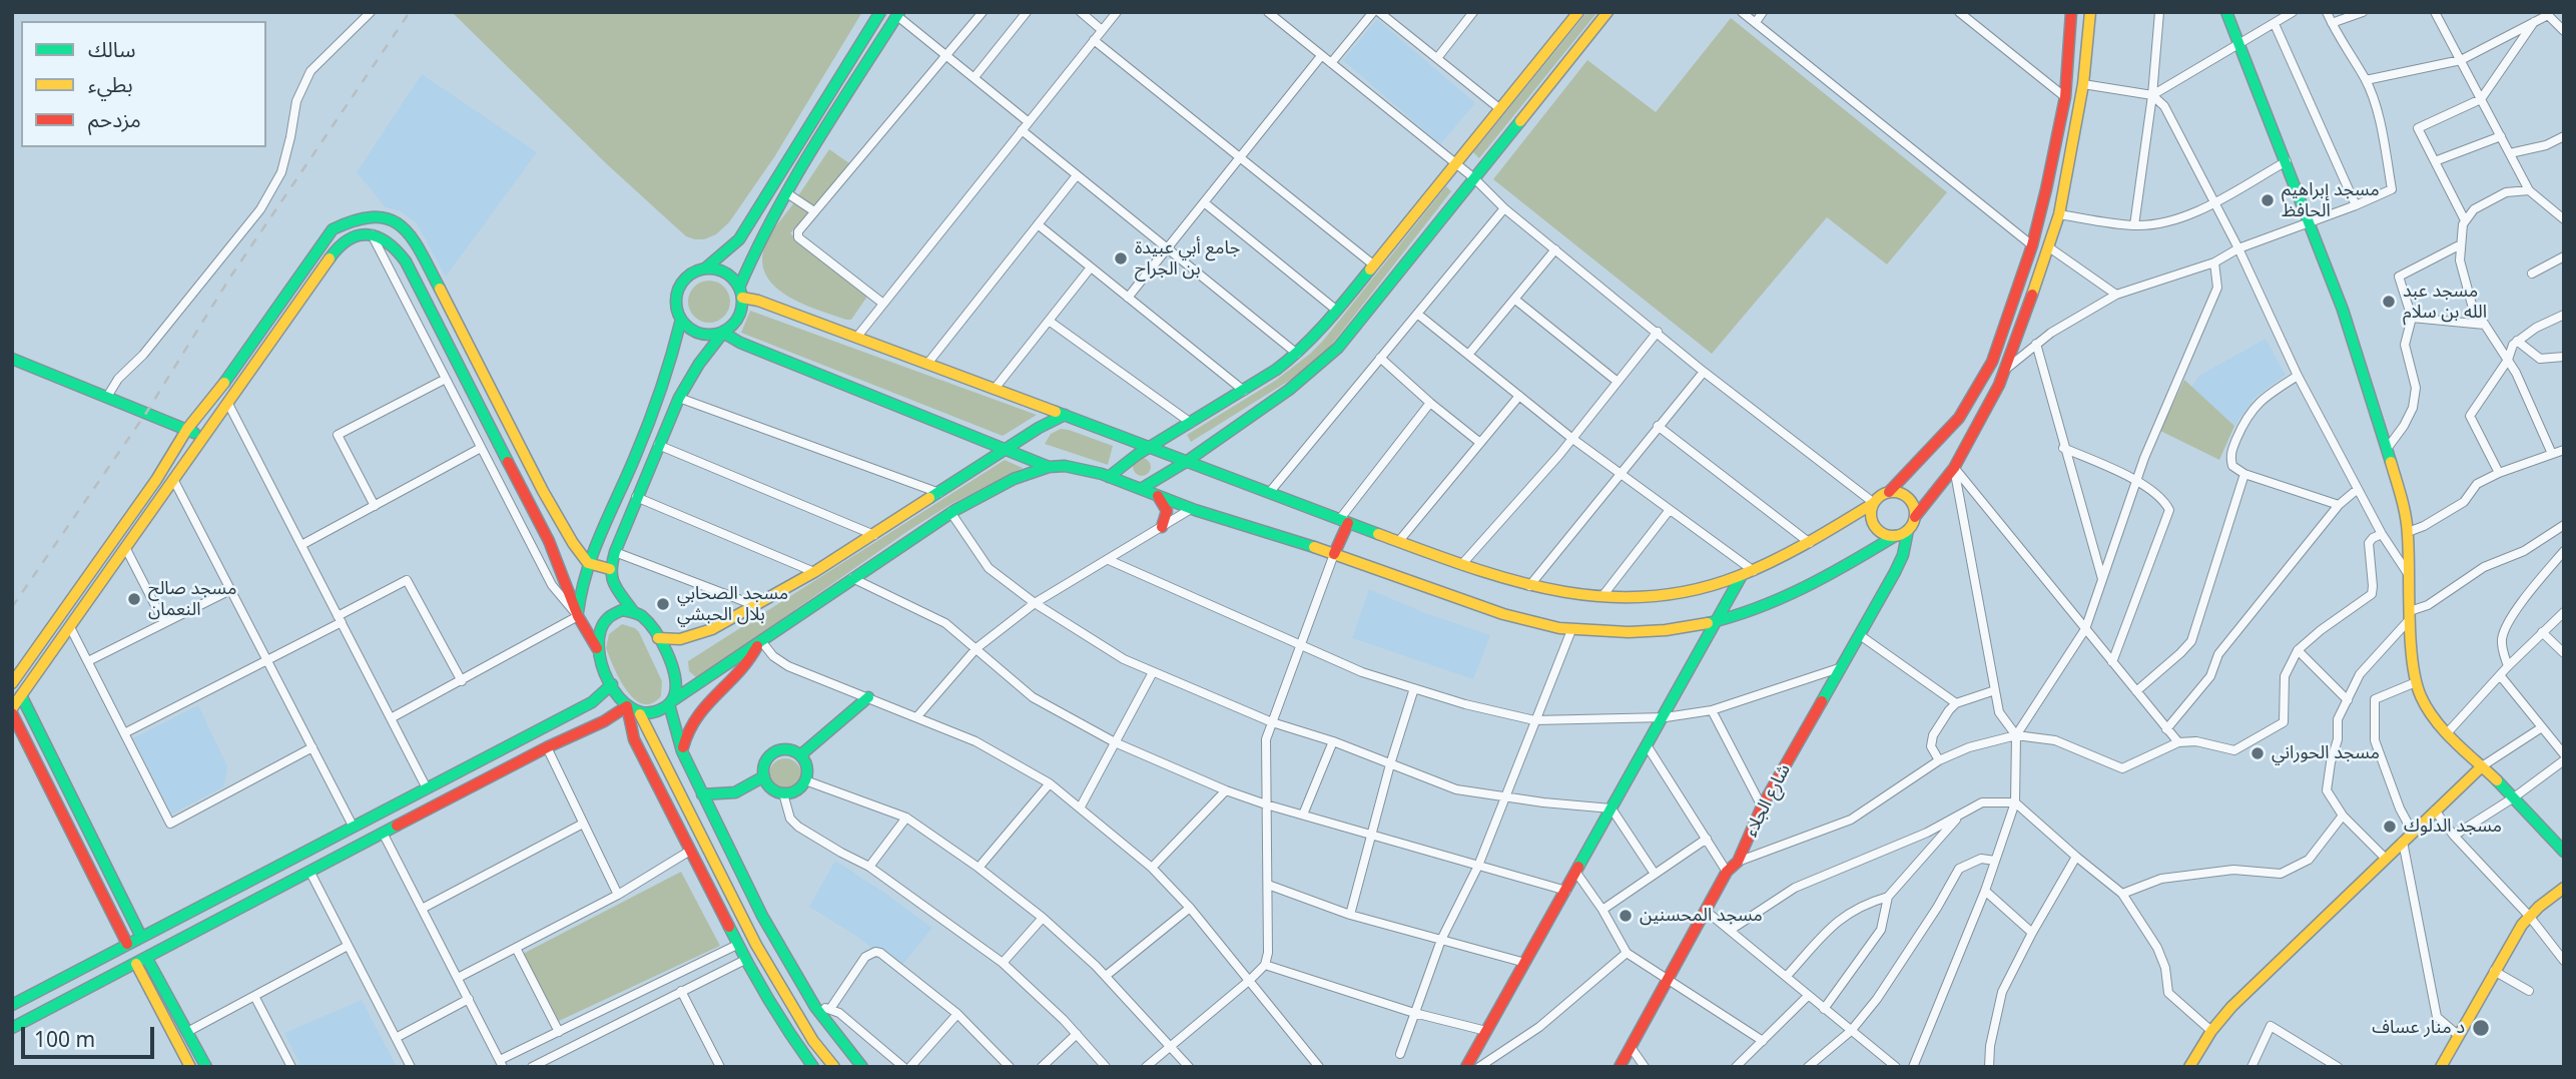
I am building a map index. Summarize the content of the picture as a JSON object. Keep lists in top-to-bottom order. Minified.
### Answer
{"streets":{"main road":["شارع الجلاء"]},"places":["مسجد إبراهيم الحافظ","جامع أبي عبيدة بن الجراح","مسجد عبد الله بن سلام","مسجد صالح النعمان","مسجد الصحابي بلال الحبشي","مسجد الحوراني","مسجد الدلوك","مسجد المحسنين","د منار عساف"],"legend":["سالك","بطيء","مزدحم"],"scale_bar":"100 m"}
